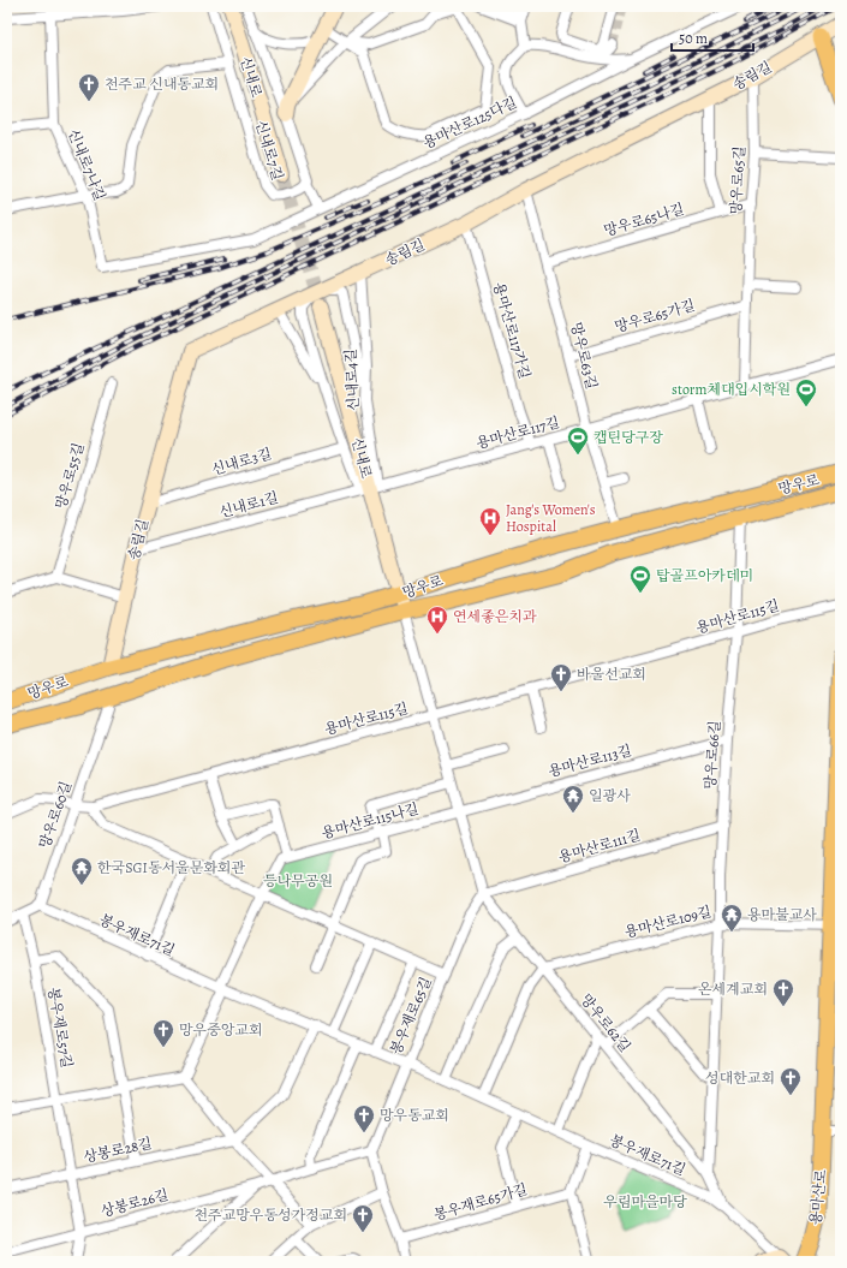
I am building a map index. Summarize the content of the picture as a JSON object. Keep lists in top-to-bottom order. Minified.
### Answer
{"streets":{"main road":["망우로","용마산로"],"street":["송림길","신내로","용마산로125다길","신내로7길","신내로7나길","망우로65길","망우로65나길","망우로65가길","용마산로117가길","망우로63길","신내로4길","용마산로117길","신내로3길","망우로55길","신내로1길","용마산로115길","망우로66길","용마산로113길","망우로60길","용마산로115나길","용마산로111길","용마산로109길","봉우재로71길","봉우재로65길","망우로62길","봉우재로57길","상봉로28길","봉우재로65가길","상봉로26길"]},"crossings":[["송림길","신내로"],["송림길","망우로65길"],["송림길","용마산로117가길"],["송림길","망우로63길"],["송림길","신내로4길"],["송림길","신내로3길"],["송림길","망우로"],["송림길","신내로1길"],["신내로","신내로4길"],["신내로","용마산로117길"],["신내로","망우로"],["신내로","신내로1길"],["신내로","망우로62길"],["용마산로125다길","신내로7나길"],["망우로65길","망우로65나길"],["망우로65길","망우로65가길"],["망우로65길","용마산로117길"],["망우로65나길","망우로63길"],["망우로65가길","망우로63길"],["용마산로117가길","용마산로117길"],["망우로63길","용마산로117길"],["망우로63길","망우로"],["신내로4길","용마산로117길"],["신내로4길","신내로1길"],["용마산로117길","신내로1길"],["망우로","망우로66길"],["망우로","망우로60길"],["망우로","망우로62길"],["용마산로115길","망우로66길"],["용마산로115길","망우로60길"],["용마산로115길","망우로62길"],["망우로66길","용마산로113길"],["망우로66길","용마산로111길"],["망우로66길","용마산로109길"],["망우로66길","망우로62길"],["용마산로113길","용마산로115나길"],["용마산로113길","망우로62길"],["망우로60길","봉우재로71길"],["용마산로115나길","망우로62길"],["용마산로111길","봉우재로65길"],["용마산로111길","망우로62길"],["용마산로109길","망우로62길"],["용마산로109길","용마산로"],["봉우재로71길","봉우재로65길"],["봉우재로71길","망우로62길"],["봉우재로65길","망우로62길"],["봉우재로57길","상봉로28길"],["봉우재로57길","상봉로26길"]],"parks":["등나무공원","우림마을마당"],"places":{"church":["천주교 신내동교회","바울선교회","온세계교회","망우중앙교회","성대한교회","망우동교회","천주교망우동성가정교회"],"sports":["storm체대입시학원","캡틴당구장","탑골프아카데미"],"hospital":["Jang's Women's Hospital","연세좋은치과"],"temple":["일광사","한국SGI동서울문화회관","용마불교사"]},"scale_bar":"50 m"}
